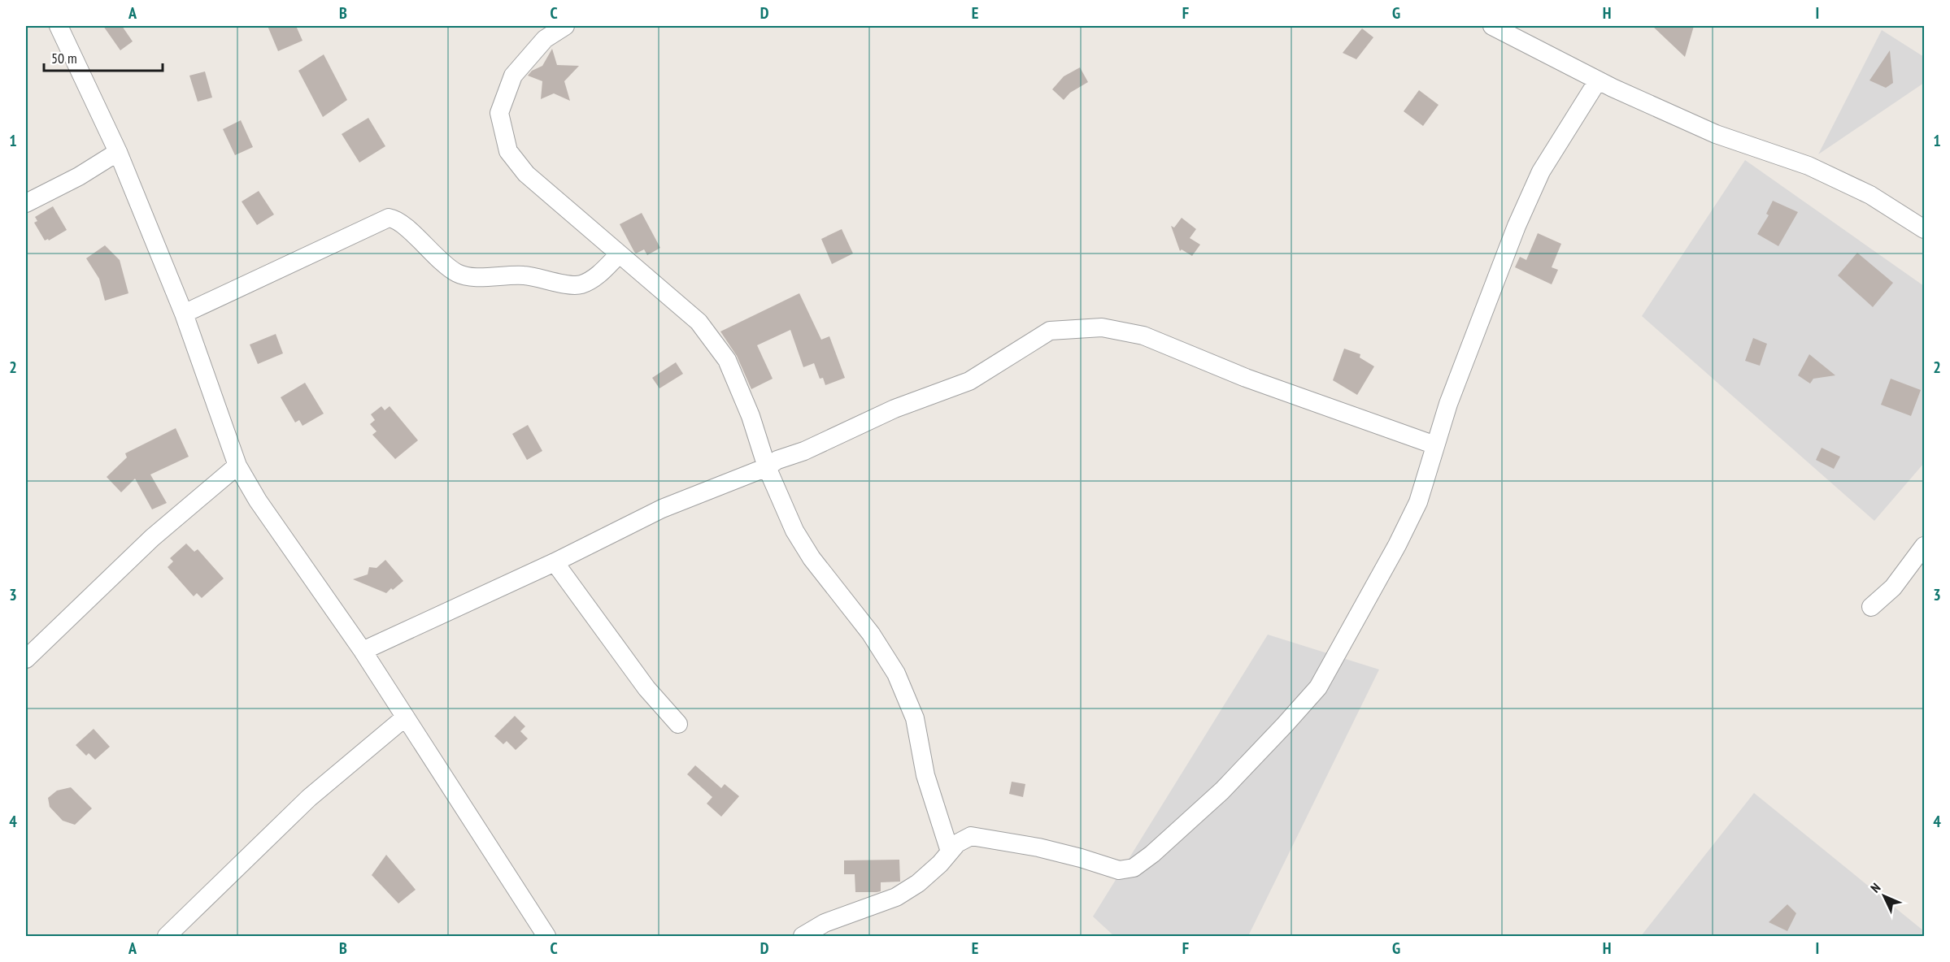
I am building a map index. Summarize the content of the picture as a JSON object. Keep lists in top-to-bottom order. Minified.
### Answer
{"scale_bar":"50 m","north":"top left","grid":{"columns":["A","B","C","D","E","F","G","H","I"],"rows":["1","2","3","4"]}}
